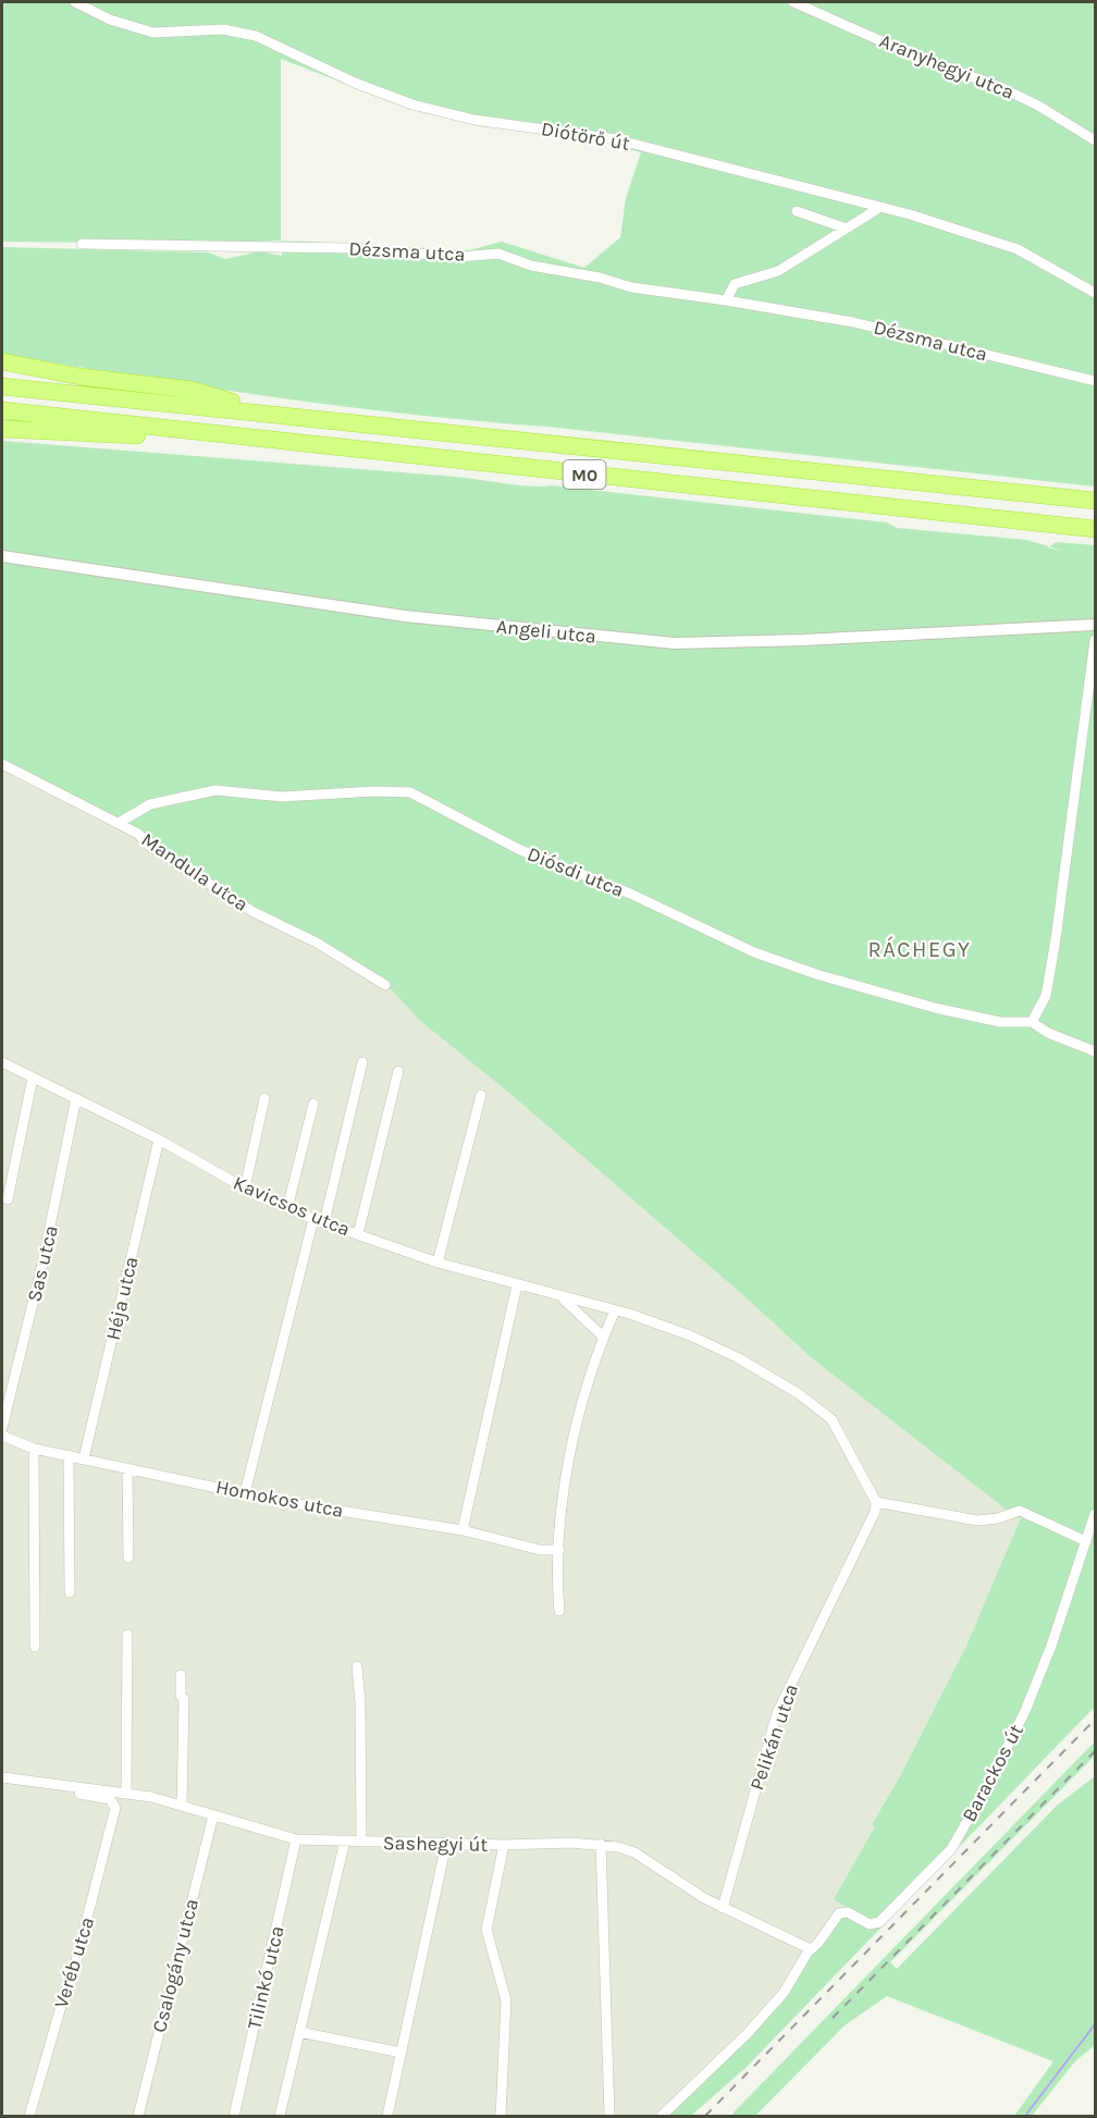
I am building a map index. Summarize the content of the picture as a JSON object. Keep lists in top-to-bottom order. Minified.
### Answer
{"streets":{"highway":["M0"],"street":["Aranyhegyi utca","Diótörő út","Dézsma utca","Angeli utca","Mandula utca","Diósdi utca","Kavicsos utca","Sas utca","Héja utca","Homokos utca","Pelikán utca","Barackos út","Sashegyi út","Veréb utca","Csalogány utca","Tilinkó utca"]},"crossings":[["Mandula utca","Diósdi utca"],["Kavicsos utca","Sas utca"],["Kavicsos utca","Héja utca"],["Kavicsos utca","Pelikán utca"],["Héja utca","Homokos utca"],["Pelikán utca","Sashegyi út"],["Barackos út","Sashegyi út"],["Sashegyi út","Veréb utca"],["Sashegyi út","Csalogány utca"],["Sashegyi út","Tilinkó utca"]],"districts":["RÁCHEGY"]}
